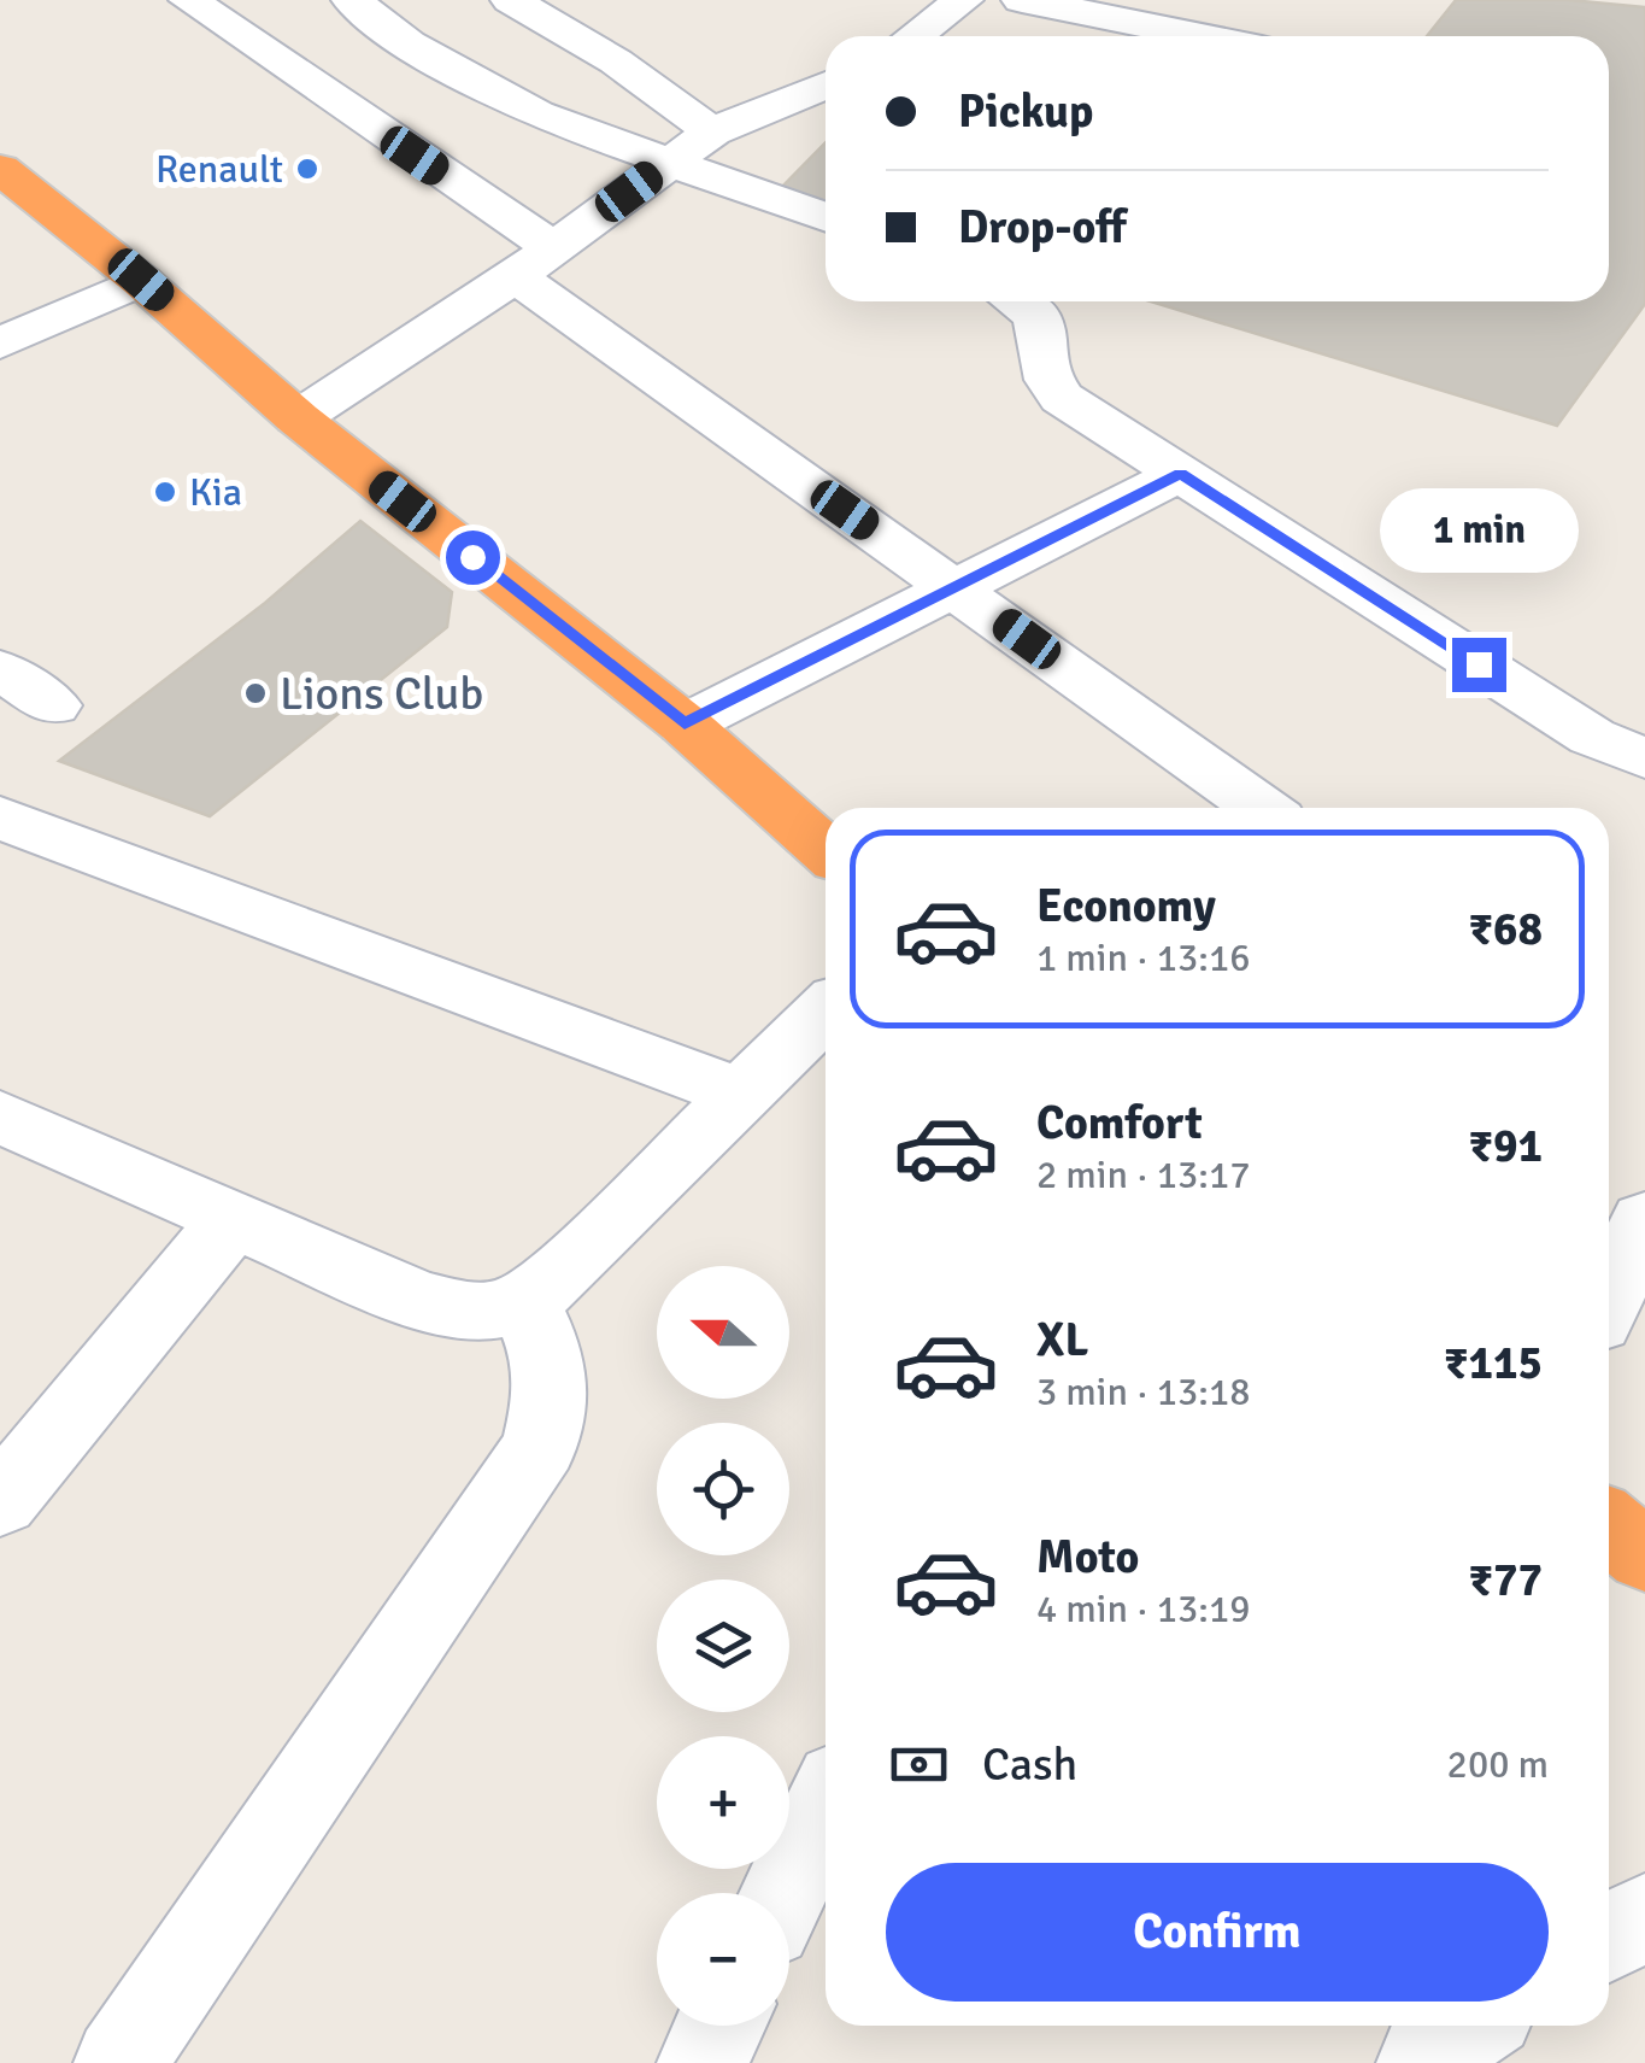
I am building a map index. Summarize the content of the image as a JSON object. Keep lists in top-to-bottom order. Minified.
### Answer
{"places":["Renault","Kia","Lions Club"],"north":"left","page":{"banner":["Pickup","Drop-off"],"bubble":"1 min","list":[{"name":"Economy","note":"1 min · 13:16","value":"₹68"},{"name":"Comfort","note":"2 min · 13:17","value":"₹91"},{"name":"XL","note":"3 min · 13:18","value":"₹115"},{"name":"Moto","note":"4 min · 13:19","value":"₹77"}],"map_buttons":["+","−"],"pay":["Cash","200 m"],"buttons":"Confirm"}}
